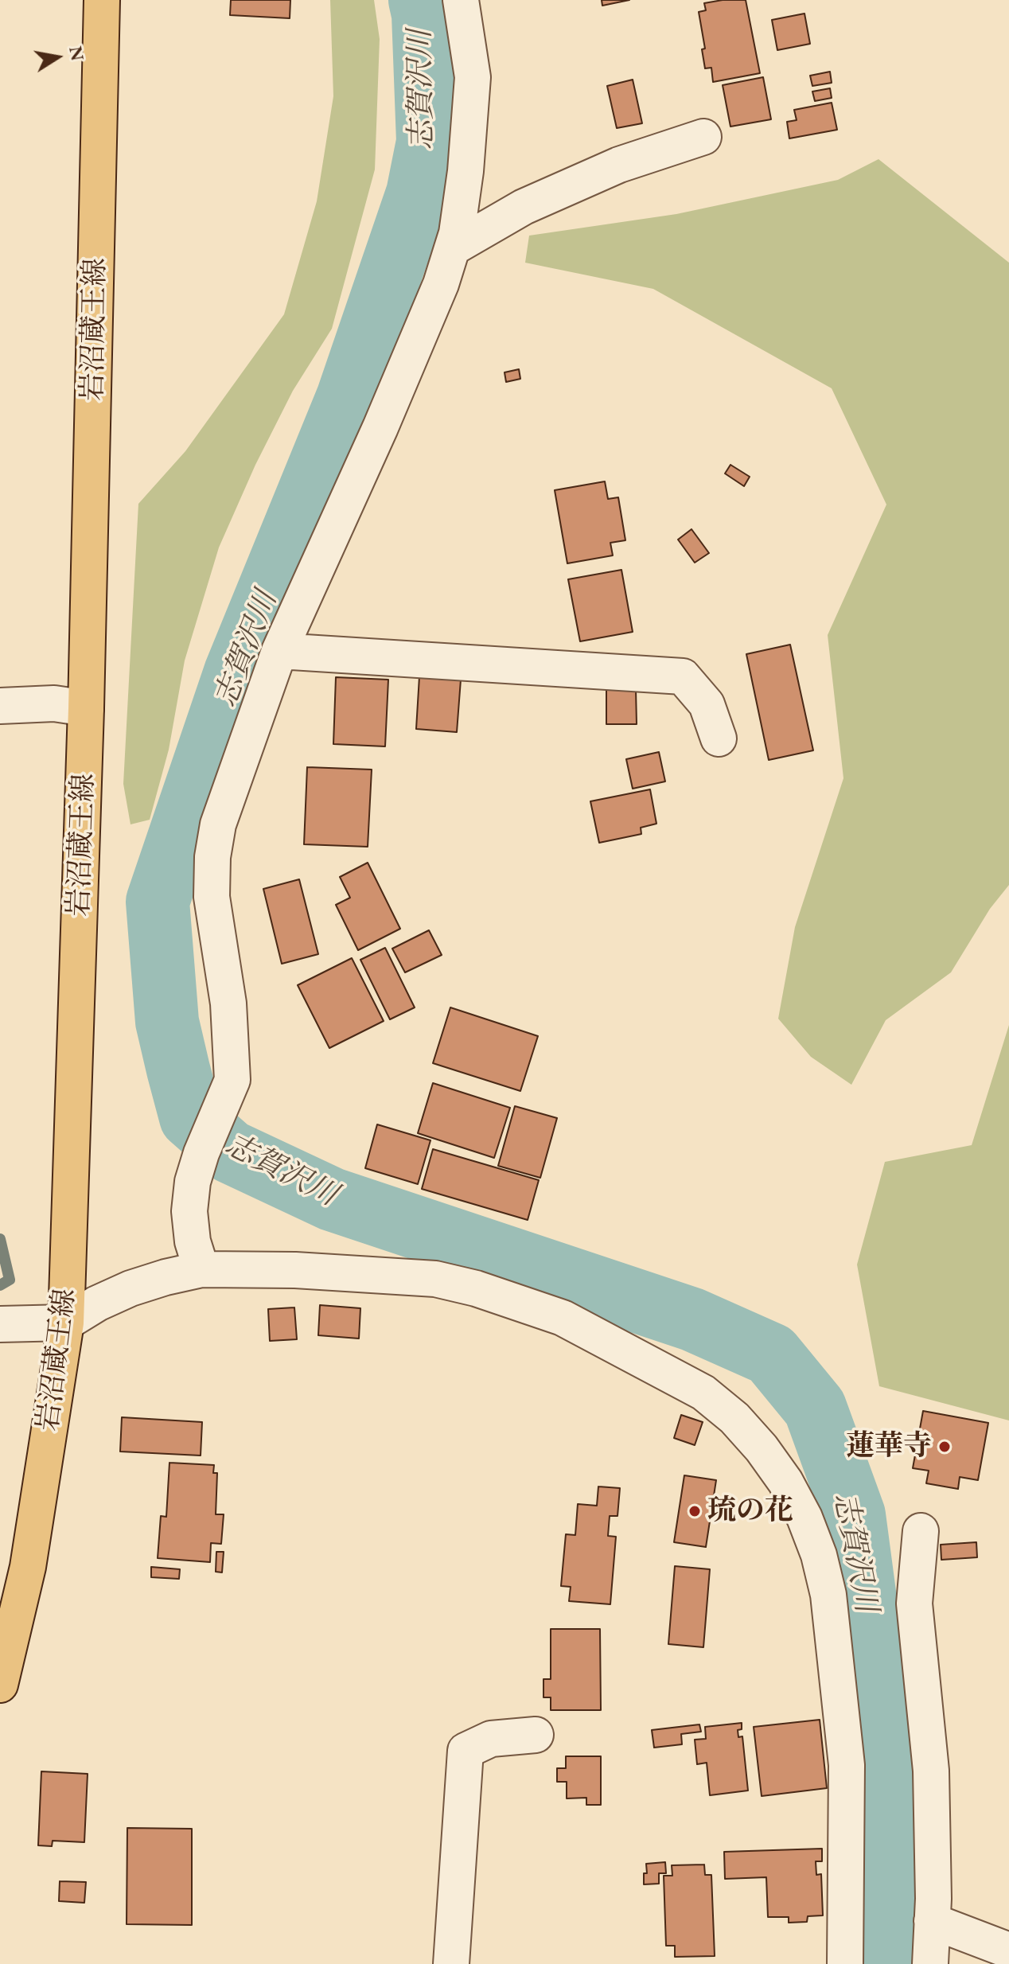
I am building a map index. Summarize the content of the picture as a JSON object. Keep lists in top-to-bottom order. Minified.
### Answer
{"streets":{"main road":["岩沼蔵王線"]},"water":["志賀沢川"],"places":["蓮華寺","琉の花"],"north":"right"}
